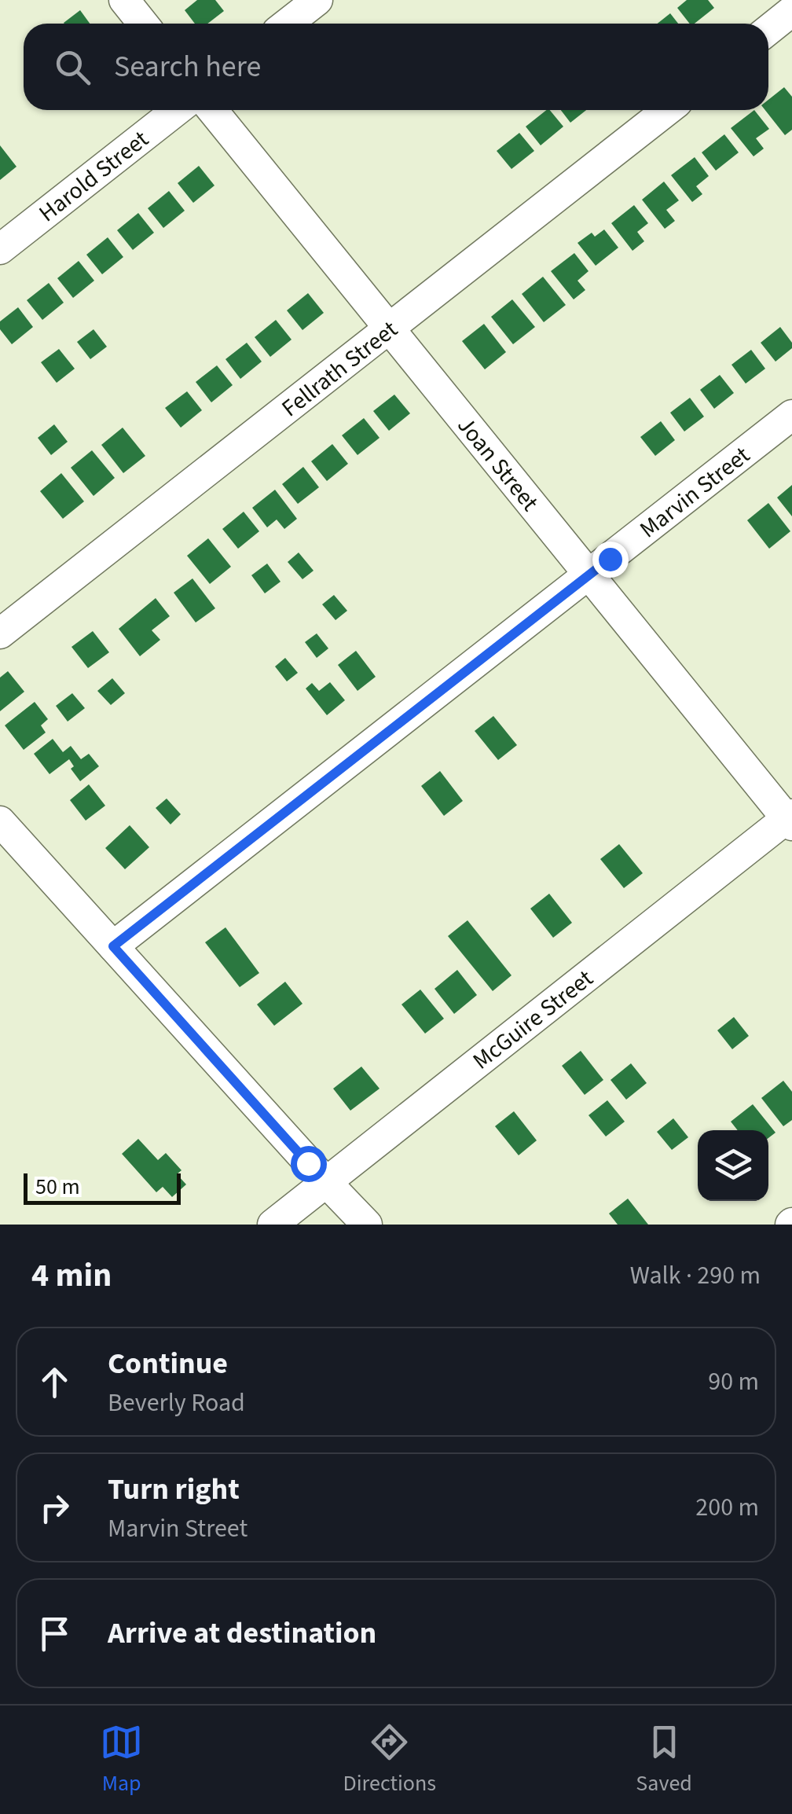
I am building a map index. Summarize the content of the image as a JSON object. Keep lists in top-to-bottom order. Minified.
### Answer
{"streets":{"street":["Harold Street","Fellrath Street","Joan Street","Marvin Street","McGuire Street"]},"crossings":[["Fellrath Street","Joan Street"],["Joan Street","Marvin Street"],["Joan Street","McGuire Street"]],"scale_bar":"50 m","page":{"search":"Search here","scale":"50 m","heading":["4 min","Walk · 290 m"],"list":[["Continue","Beverly Road","90 m"],["Turn right","Marvin Street","200 m"],"Arrive at destination"],"nav":["Map","Directions","Saved"]}}
